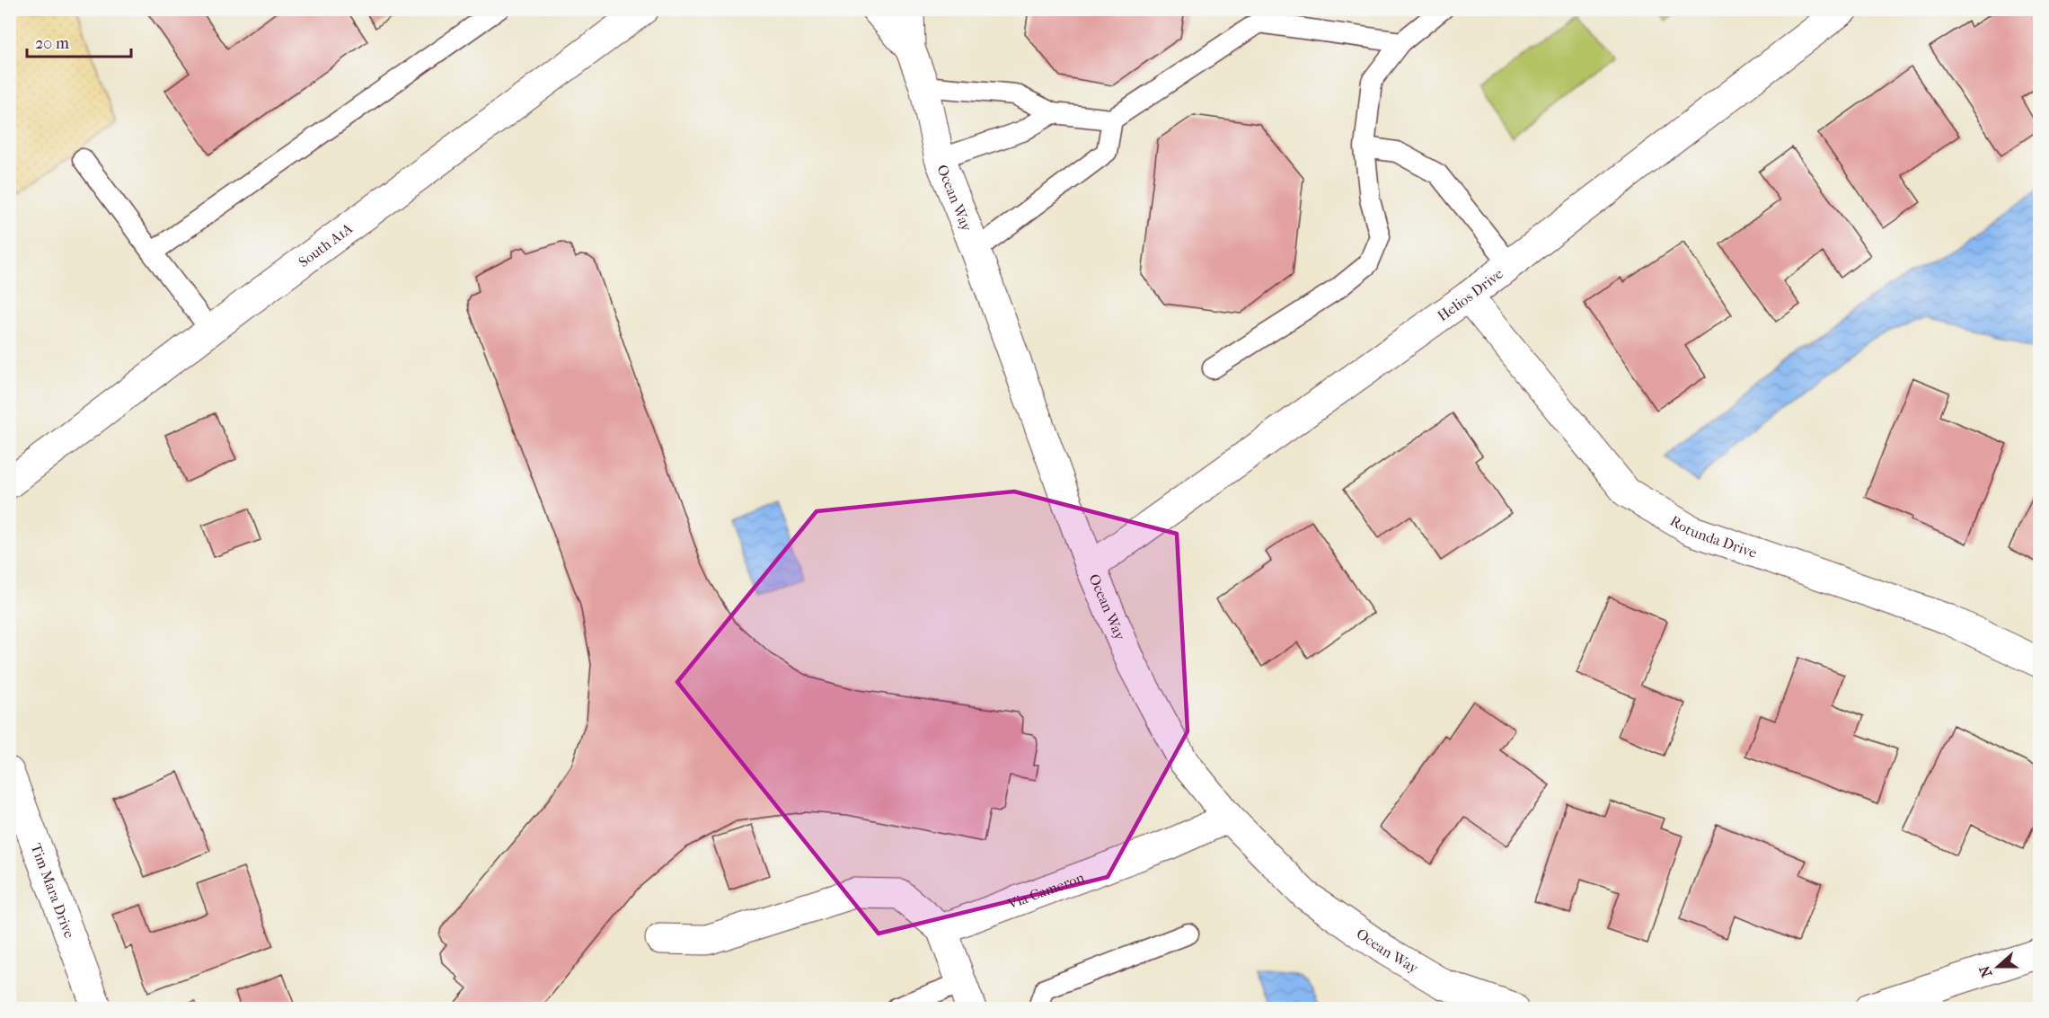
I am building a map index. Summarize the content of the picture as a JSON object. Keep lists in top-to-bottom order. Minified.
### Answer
{"streets":{"street":["Ocean Way","South A1A","Helios Drive","Rotunda Drive","Tim Mara Drive","Via Cameron"]},"crossings":[["Ocean Way","Helios Drive"],["Ocean Way","Via Cameron"],["Helios Drive","Rotunda Drive"]],"scale_bar":"20 m","north":"left"}
